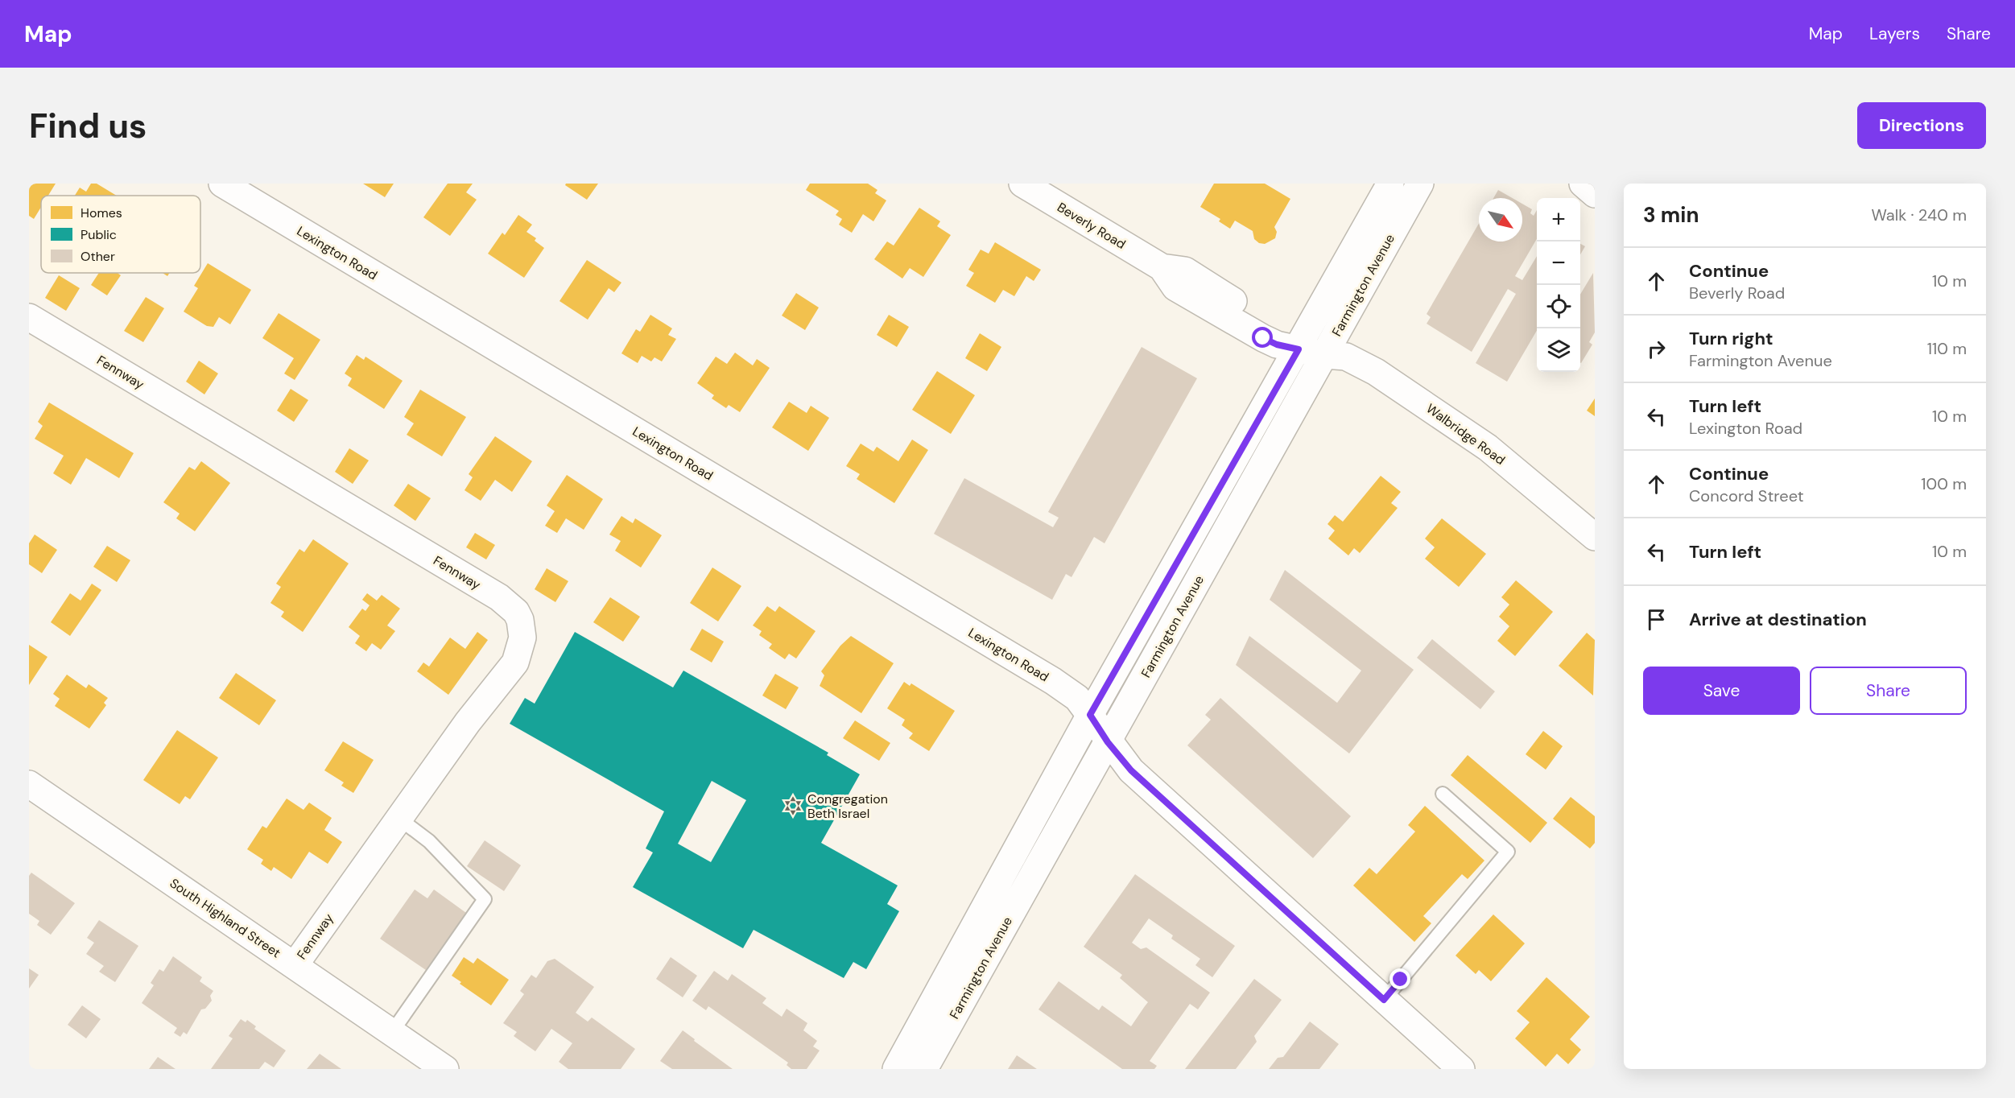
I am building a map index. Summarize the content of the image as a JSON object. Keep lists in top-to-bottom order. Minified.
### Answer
{"streets":{"street":["Beverly Road","Lexington Road","Farmington Avenue","Fennway","Walbridge Road","South Highland Street"]},"crossings":[["Beverly Road","Farmington Avenue"],["Beverly Road","Walbridge Road"],["Lexington Road","Farmington Avenue"],["Farmington Avenue","Walbridge Road"],["Fennway","South Highland Street"]],"places":{"synagogue":["Congregation Beth Israel"]},"legend":["Homes","Public","Other"],"north":"bottom right","page":{"header":"Map","nav":["Map","Layers","Share"],"buttons":["Directions",["Save","Share"]],"title":"Find us","heading":["3 min","Walk · 240 m"],"map_buttons":["+","−"],"list":[["Continue","Beverly Road","10 m"],["Turn right","Farmington Avenue","110 m"],["Turn left","Lexington Road","10 m"],["Continue","Concord Street","100 m"],["Turn left","10 m"],"Arrive at destination"]}}
